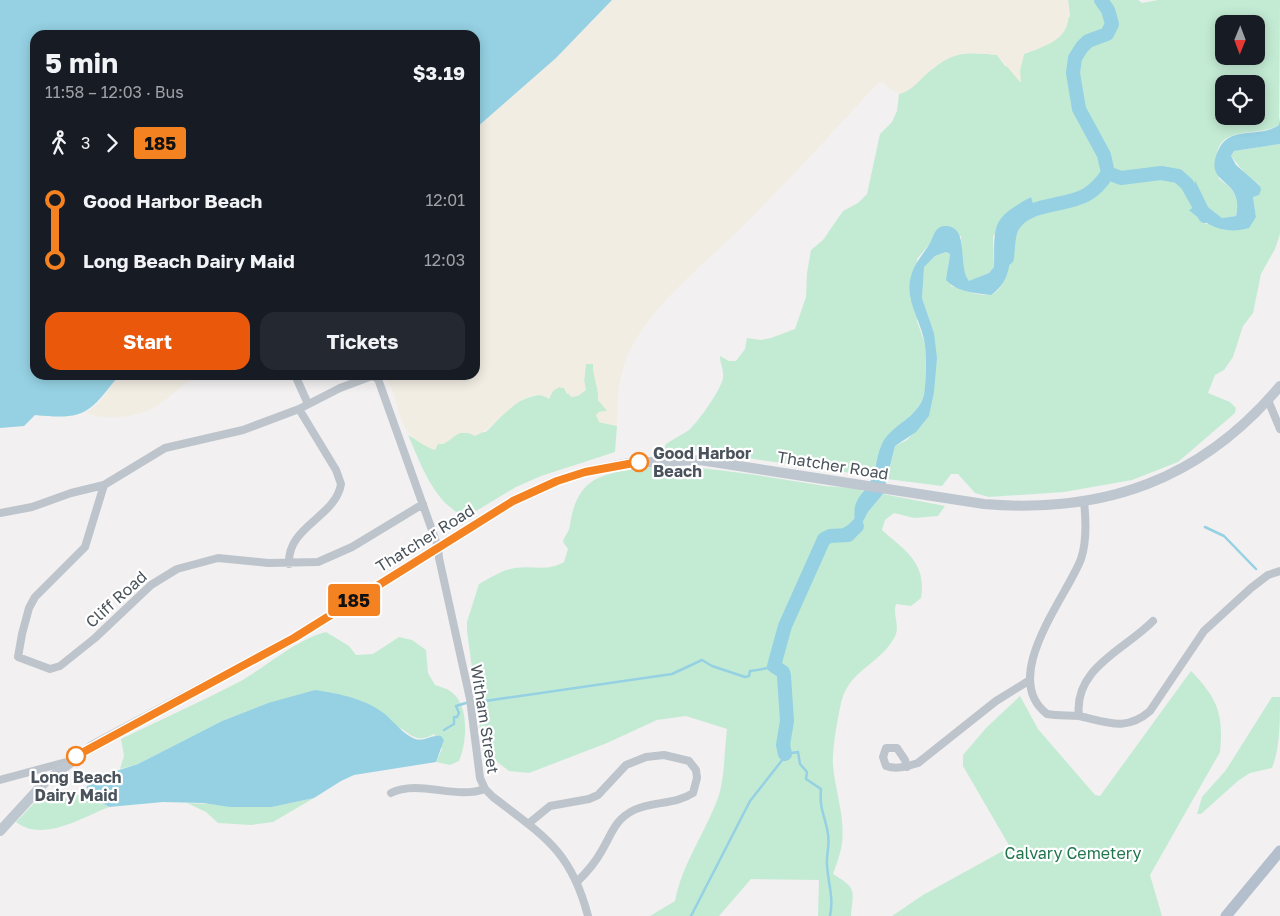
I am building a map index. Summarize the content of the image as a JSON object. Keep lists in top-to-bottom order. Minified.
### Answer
{"streets":{"main road":["Thatcher Road"],"street":["Cliff Road","Witham Street"]},"crossings":[["Thatcher Road","Witham Street"],["Cliff Road","Witham Street"]],"parks":["Calvary Cemetery"],"places":["Good Harbor Beach","Long Beach Dairy Maid"],"lines":["bus line 185"],"north":"bottom","page":{"on_map":"185","heading":["5 min","11:58 – 12:03 · Bus","$3.19"],"legs":["3","185"],"list":[{"name":"Good Harbor Beach","value":"12:01"},{"name":"Long Beach Dairy Maid","value":"12:03"}],"buttons":["Start","Tickets"]}}
